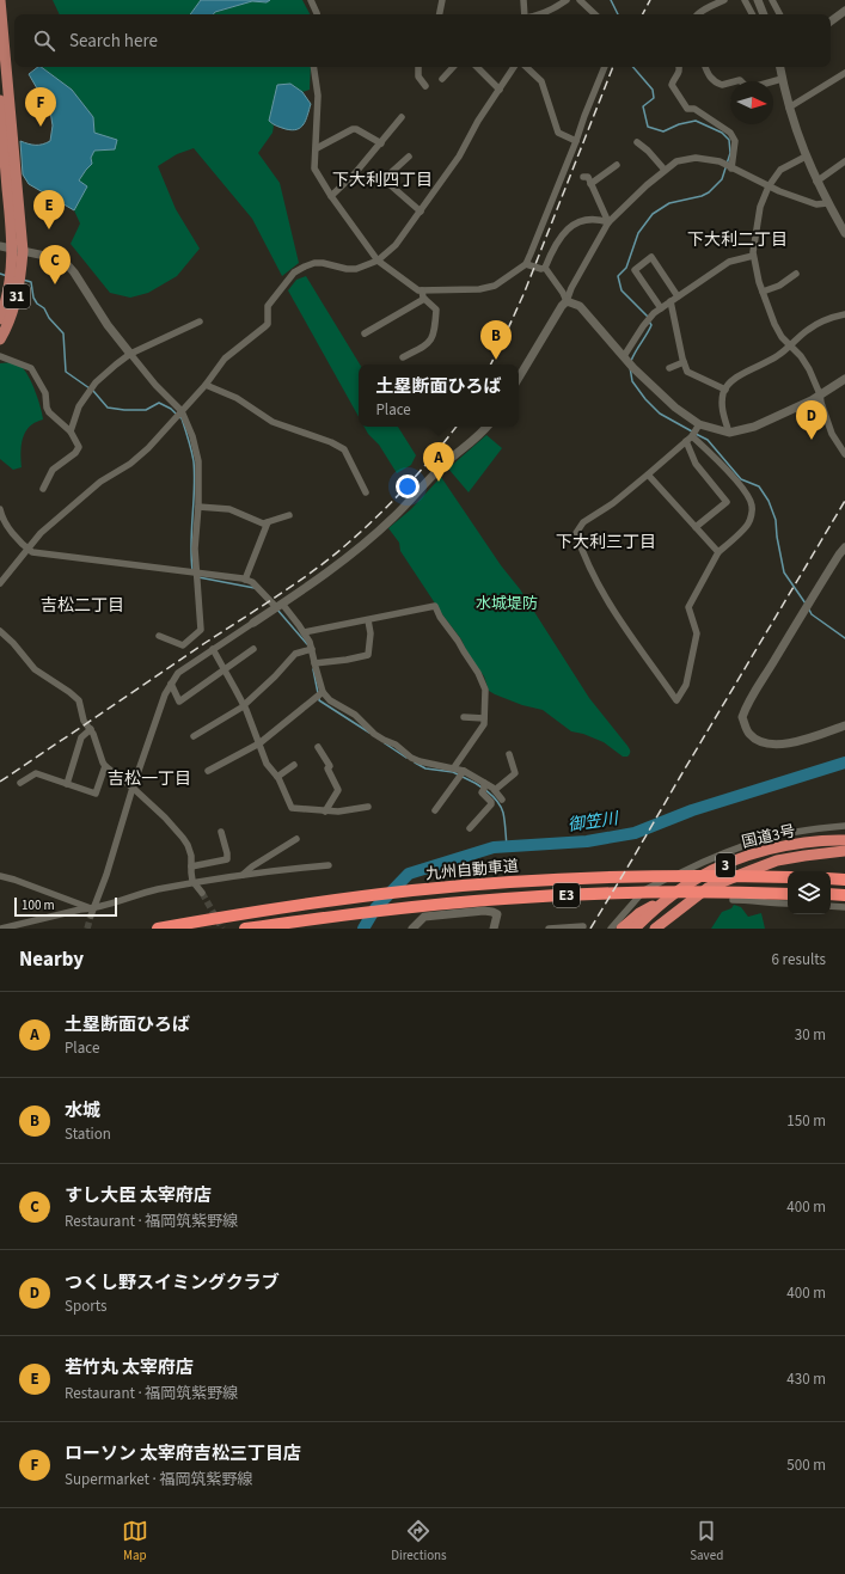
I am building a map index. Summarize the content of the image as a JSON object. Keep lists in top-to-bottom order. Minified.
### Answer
{"streets":{"highway":["国道3号","3","九州自動車道","E3"],"main road":["31"]},"districts":["下大利四丁目","下大利二丁目","下大利三丁目","吉松二丁目","吉松一丁目"],"water":["御笠川"],"parks":["水城堤防"],"scale_bar":"100 m","north":"right","page":{"search":"Search here","pins":["F","E","C","B","D","A"],"popup":["土塁断面ひろば","Place"],"scale":"100 m","heading":["Nearby","6 results"],"list":[{"mark":"A","name":"土塁断面ひろば","note":"Place","value":"30 m"},{"mark":"B","name":"水城","note":"Station","value":"150 m"},{"mark":"C","name":"すし大臣 太宰府店","note":"Restaurant · 福岡筑紫野線","value":"400 m"},{"mark":"D","name":"つくし野スイミングクラブ","note":"Sports","value":"400 m"},{"mark":"E","name":"若竹丸 太宰府店","note":"Restaurant · 福岡筑紫野線","value":"430 m"},{"mark":"F","name":"ローソン 太宰府吉松三丁目店","note":"Supermarket · 福岡筑紫野線","value":"500 m"}],"nav":["Map","Directions","Saved"]}}
